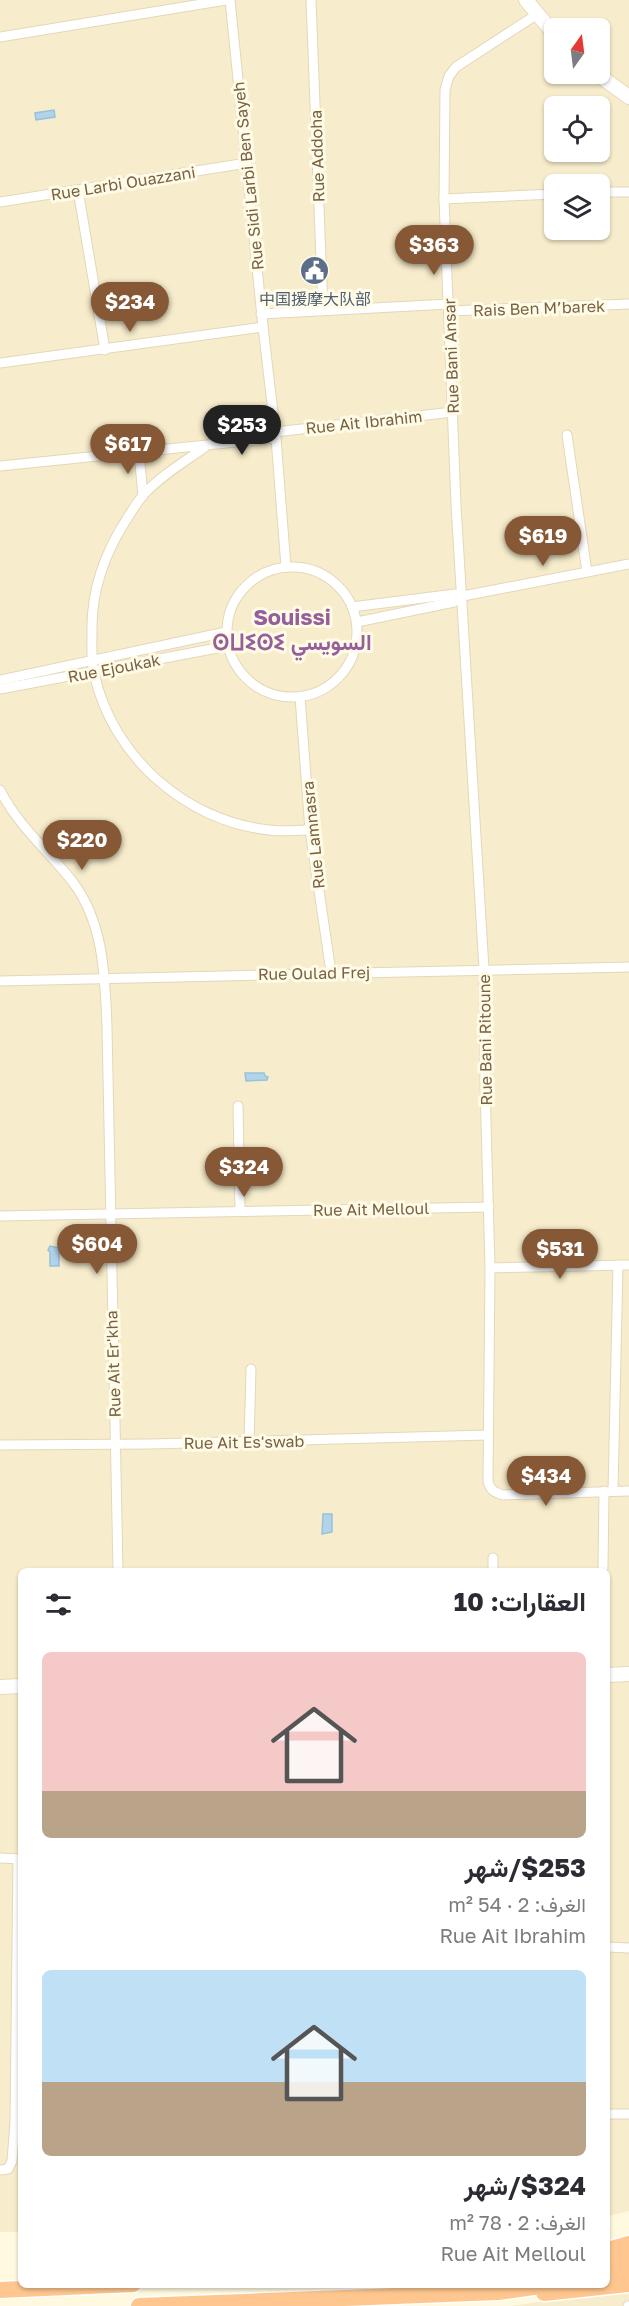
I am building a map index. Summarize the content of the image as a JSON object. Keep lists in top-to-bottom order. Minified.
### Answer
{"streets":{"street":["Rue Addoha","Rue Sidi Larbi Ben Sayeh","Rue Larbi Ouazzani","Rais Ben M’barek","Rue Bani Ansar","Rue Ait Ibrahim","Rue Ejoukak","Rue Lamnasra","Rue Oulad Frej","Rue Bani Ritoune","Rue Ait Melloul","Rue Ait Er'kha","Rue Ait Es'swab"]},"crossings":[["Rue Addoha","Rais Ben M’barek"],["Rue Sidi Larbi Ben Sayeh","Rue Larbi Ouazzani"],["Rue Sidi Larbi Ben Sayeh","Rais Ben M’barek"],["Rue Sidi Larbi Ben Sayeh","Rue Ait Ibrahim"],["Rue Sidi Larbi Ben Sayeh","Rue Ejoukak"],["Rue Sidi Larbi Ben Sayeh","Rue Lamnasra"],["Rais Ben M’barek","Rue Bani Ansar"],["Rue Bani Ansar","Rue Ait Ibrahim"],["Rue Bani Ansar","Rue Bani Ritoune"],["Rue Ejoukak","Rue Lamnasra"],["Rue Lamnasra","Rue Oulad Frej"],["Rue Oulad Frej","Rue Bani Ritoune"],["Rue Oulad Frej","Rue Ait Er'kha"],["Rue Bani Ritoune","Rue Ait Melloul"],["Rue Bani Ritoune","Rue Ait Es'swab"],["Rue Ait Melloul","Rue Ait Er'kha"],["Rue Ait Er'kha","Rue Ait Es'swab"]],"districts":["Souissi ⵙⵡⵉⵙⵉ السويسي"],"places":{"public building":["中国援摩大队部"]},"north":"top","page":{"price":["$363","$234","$253","$617","$619","$220","$324","$604","$531","$434"],"heading":"العقارات: 10","list":[{"name":"$253/شهر","note":"الغرف: 2 · 54 m² · Rue Ait Ibrahim"},{"name":"$324/شهر","note":"الغرف: 2 · 78 m² · Rue Ait Melloul"}]}}
